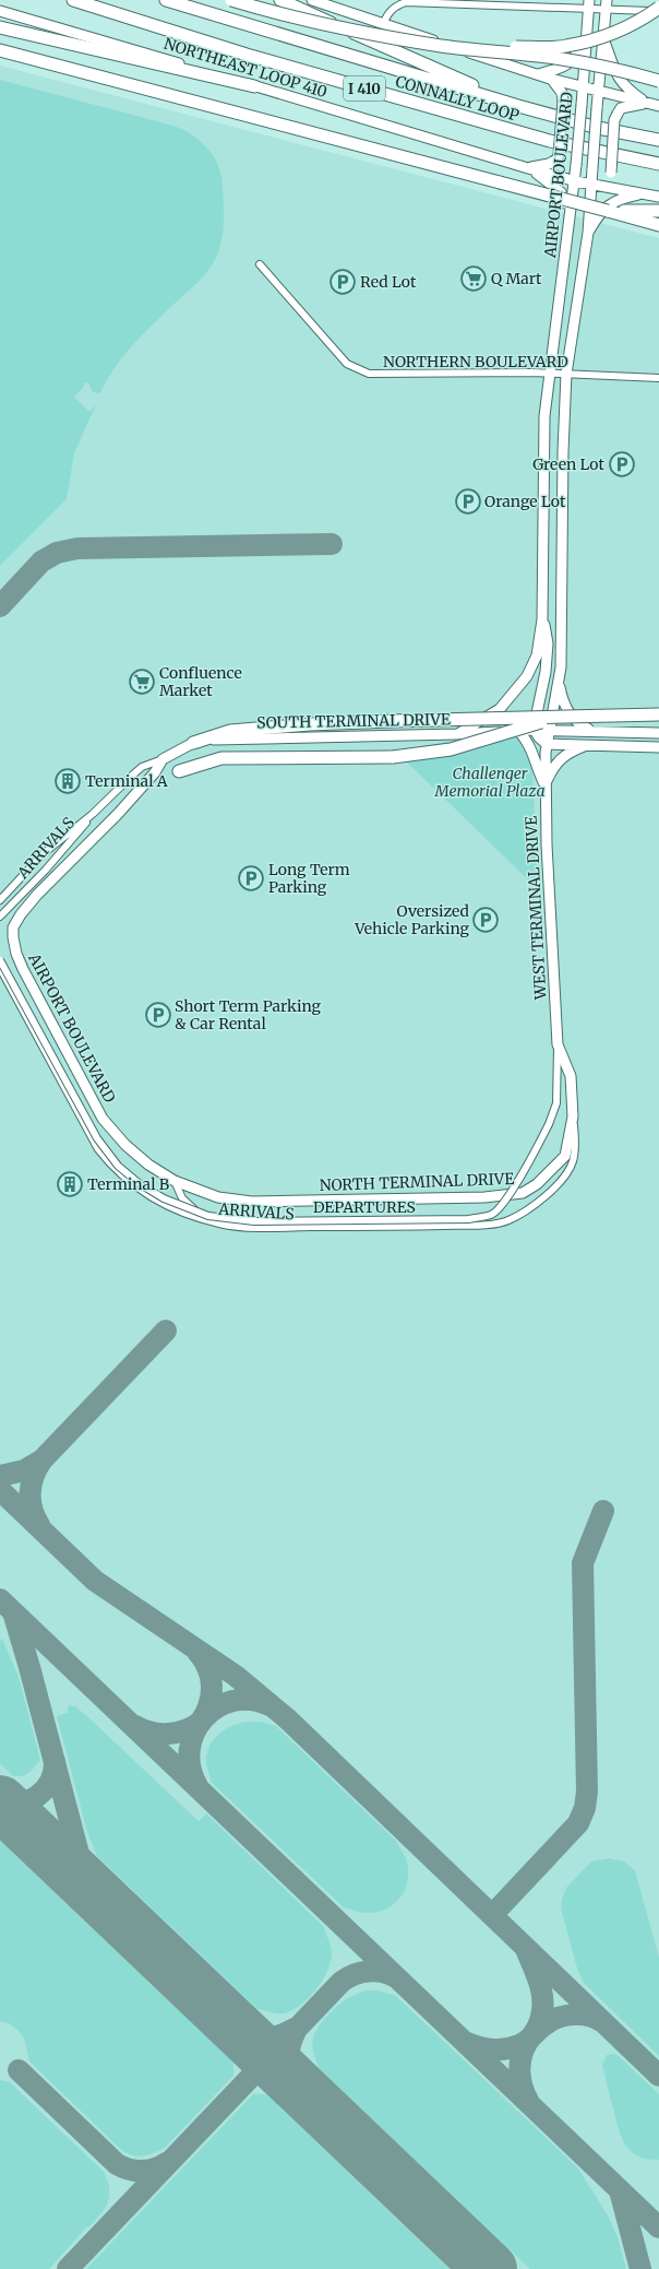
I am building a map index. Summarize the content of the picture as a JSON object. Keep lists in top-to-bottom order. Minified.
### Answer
{"streets":{"highway":["I 410","CONNALLY LOOP"],"main road":["NORTHEAST LOOP 410","AIRPORT BOULEVARD","SOUTH TERMINAL DRIVE","WEST TERMINAL DRIVE","NORTH TERMINAL DRIVE"],"street":["NORTHERN BOULEVARD","ARRIVALS","DEPARTURES"]},"crossings":[["NORTHEAST LOOP 410","AIRPORT BOULEVARD"],["AIRPORT BOULEVARD","NORTHERN BOULEVARD"],["AIRPORT BOULEVARD","SOUTH TERMINAL DRIVE"],["AIRPORT BOULEVARD","WEST TERMINAL DRIVE"],["AIRPORT BOULEVARD","NORTH TERMINAL DRIVE"],["ARRIVALS","NORTH TERMINAL DRIVE"],["WEST TERMINAL DRIVE","NORTH TERMINAL DRIVE"],["WEST TERMINAL DRIVE","DEPARTURES"],["NORTH TERMINAL DRIVE","DEPARTURES"]],"parks":["Challenger Memorial Plaza"],"places":{"supermarket":["Q Mart","Confluence Market"],"parking":["Red Lot","Green Lot","Orange Lot","Long Term Parking","Oversized Vehicle Parking","Short Term Parking & Car Rental"],"building":["Terminal A","Terminal B"]}}
